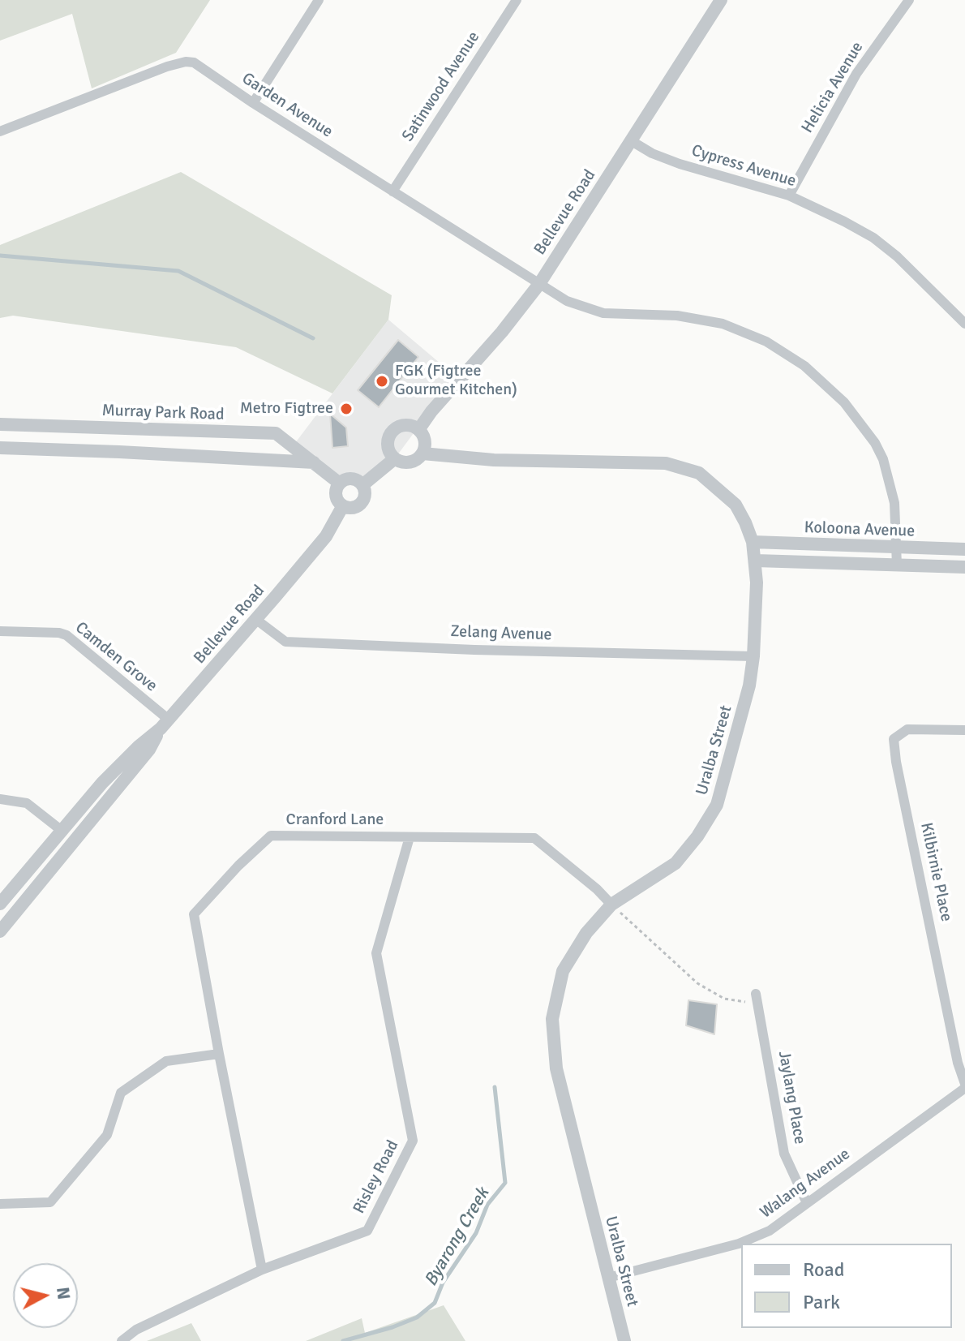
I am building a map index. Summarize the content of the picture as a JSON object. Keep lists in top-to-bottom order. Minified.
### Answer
{"streets":{"street":["Satinwood Avenue","Helicia Avenue","Garden Avenue","Cypress Avenue","Bellevue Road","Murray Park Road","Koloona Avenue","Zelang Avenue","Camden Grove","Uralba Street","Cranford Lane","Kilbirnie Place","Jaylang Place","Risley Road","Walang Avenue"]},"crossings":[["Satinwood Avenue","Garden Avenue"],["Helicia Avenue","Cypress Avenue"],["Garden Avenue","Bellevue Road"],["Garden Avenue","Koloona Avenue"],["Cypress Avenue","Bellevue Road"],["Bellevue Road","Murray Park Road"],["Bellevue Road","Zelang Avenue"],["Bellevue Road","Camden Grove"],["Bellevue Road","Uralba Street"],["Koloona Avenue","Uralba Street"],["Zelang Avenue","Uralba Street"],["Uralba Street","Cranford Lane"],["Uralba Street","Walang Avenue"],["Cranford Lane","Risley Road"],["Kilbirnie Place","Walang Avenue"],["Jaylang Place","Walang Avenue"]],"water":["Byarong Creek"],"places":["FGK (Figtree Gourmet Kitchen)","Metro Figtree"],"legend":["Road","Park"],"north":"right"}
